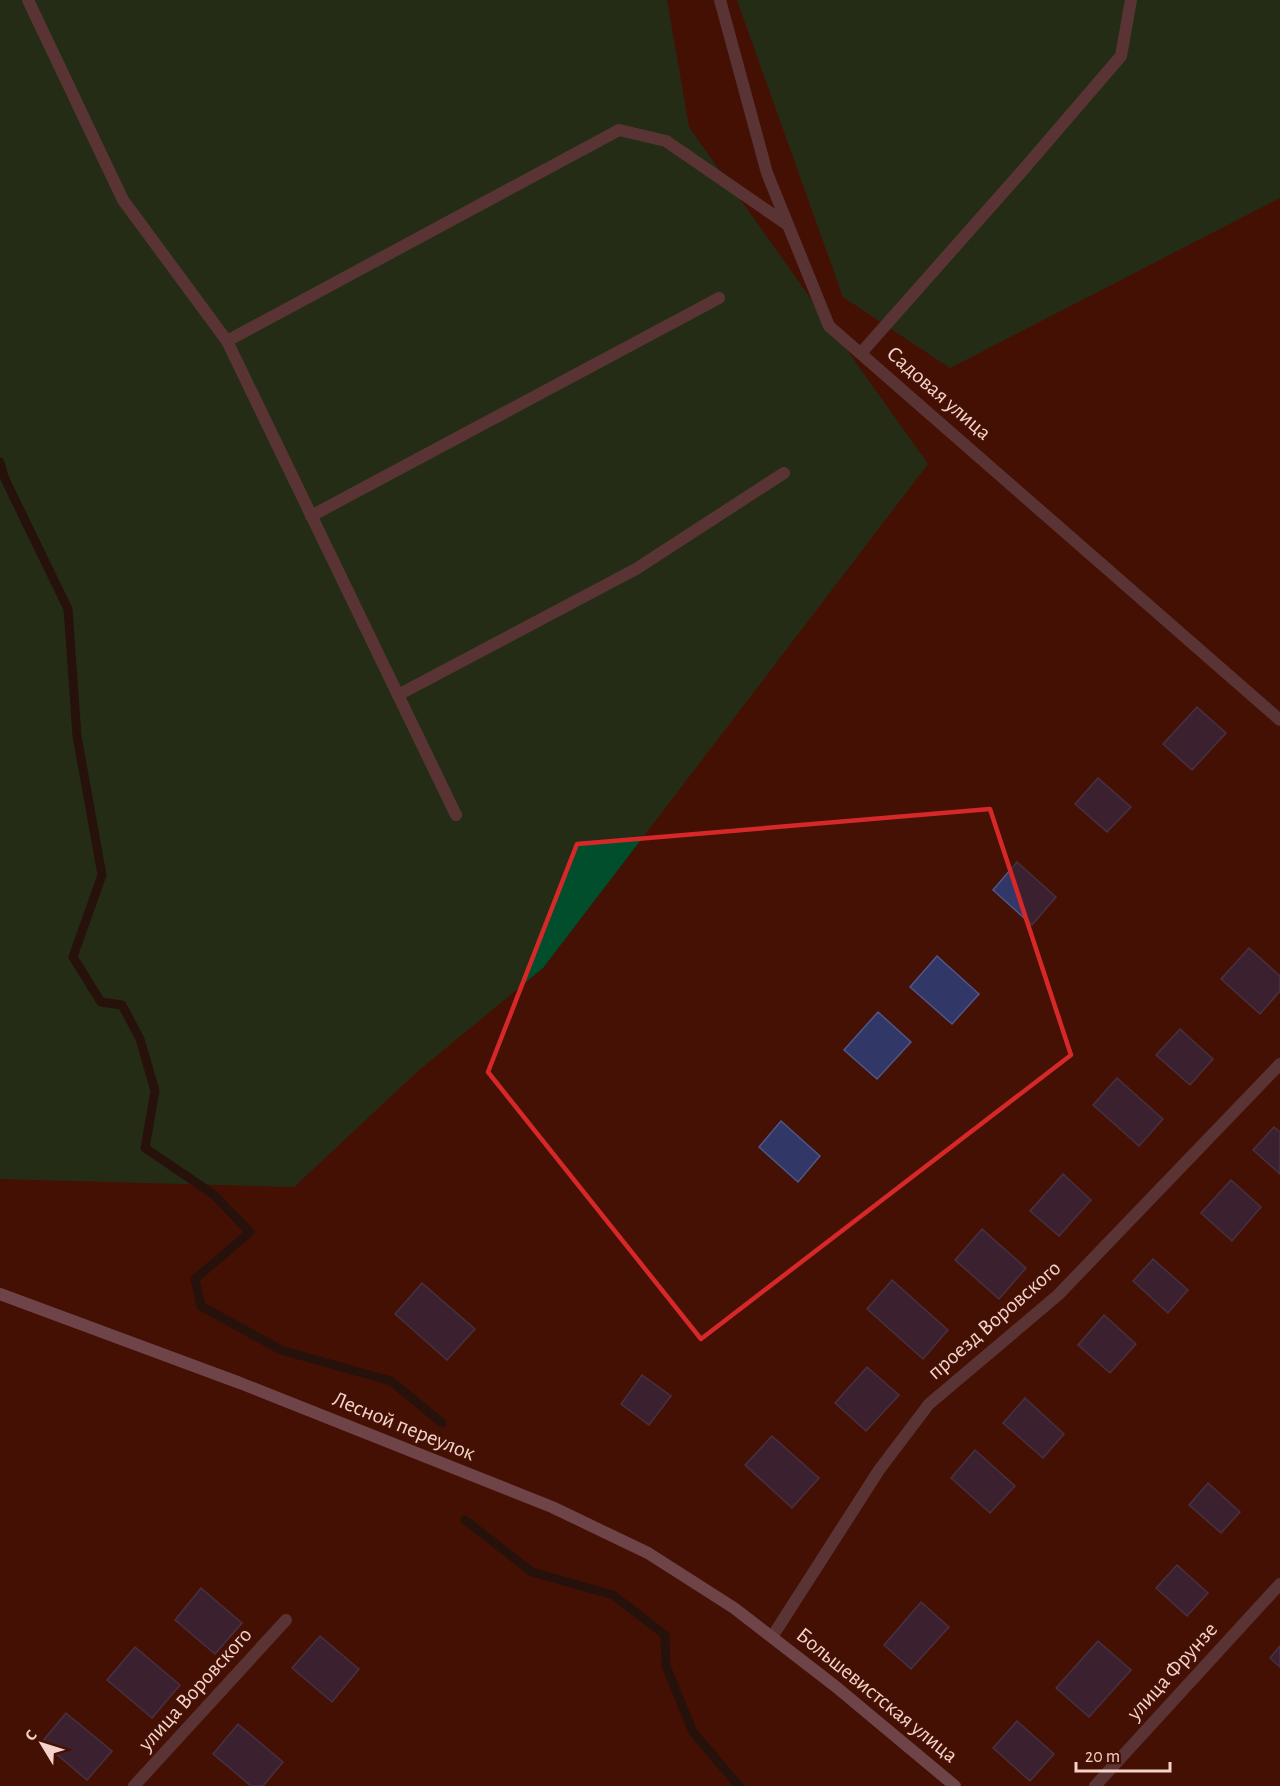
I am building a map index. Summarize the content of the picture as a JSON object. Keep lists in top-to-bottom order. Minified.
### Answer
{"streets":{"street":["Садовая улица","проезд Воровского","Лесной переулок","улица Фрунзе","улица Воровского","Большевистская улица"]},"crossings":[["проезд Воровского","Лесной переулок"],["проезд Воровского","Большевистская улица"],["Лесной переулок","Большевистская улица"]],"scale_bar":"20 m","north":"top left"}
